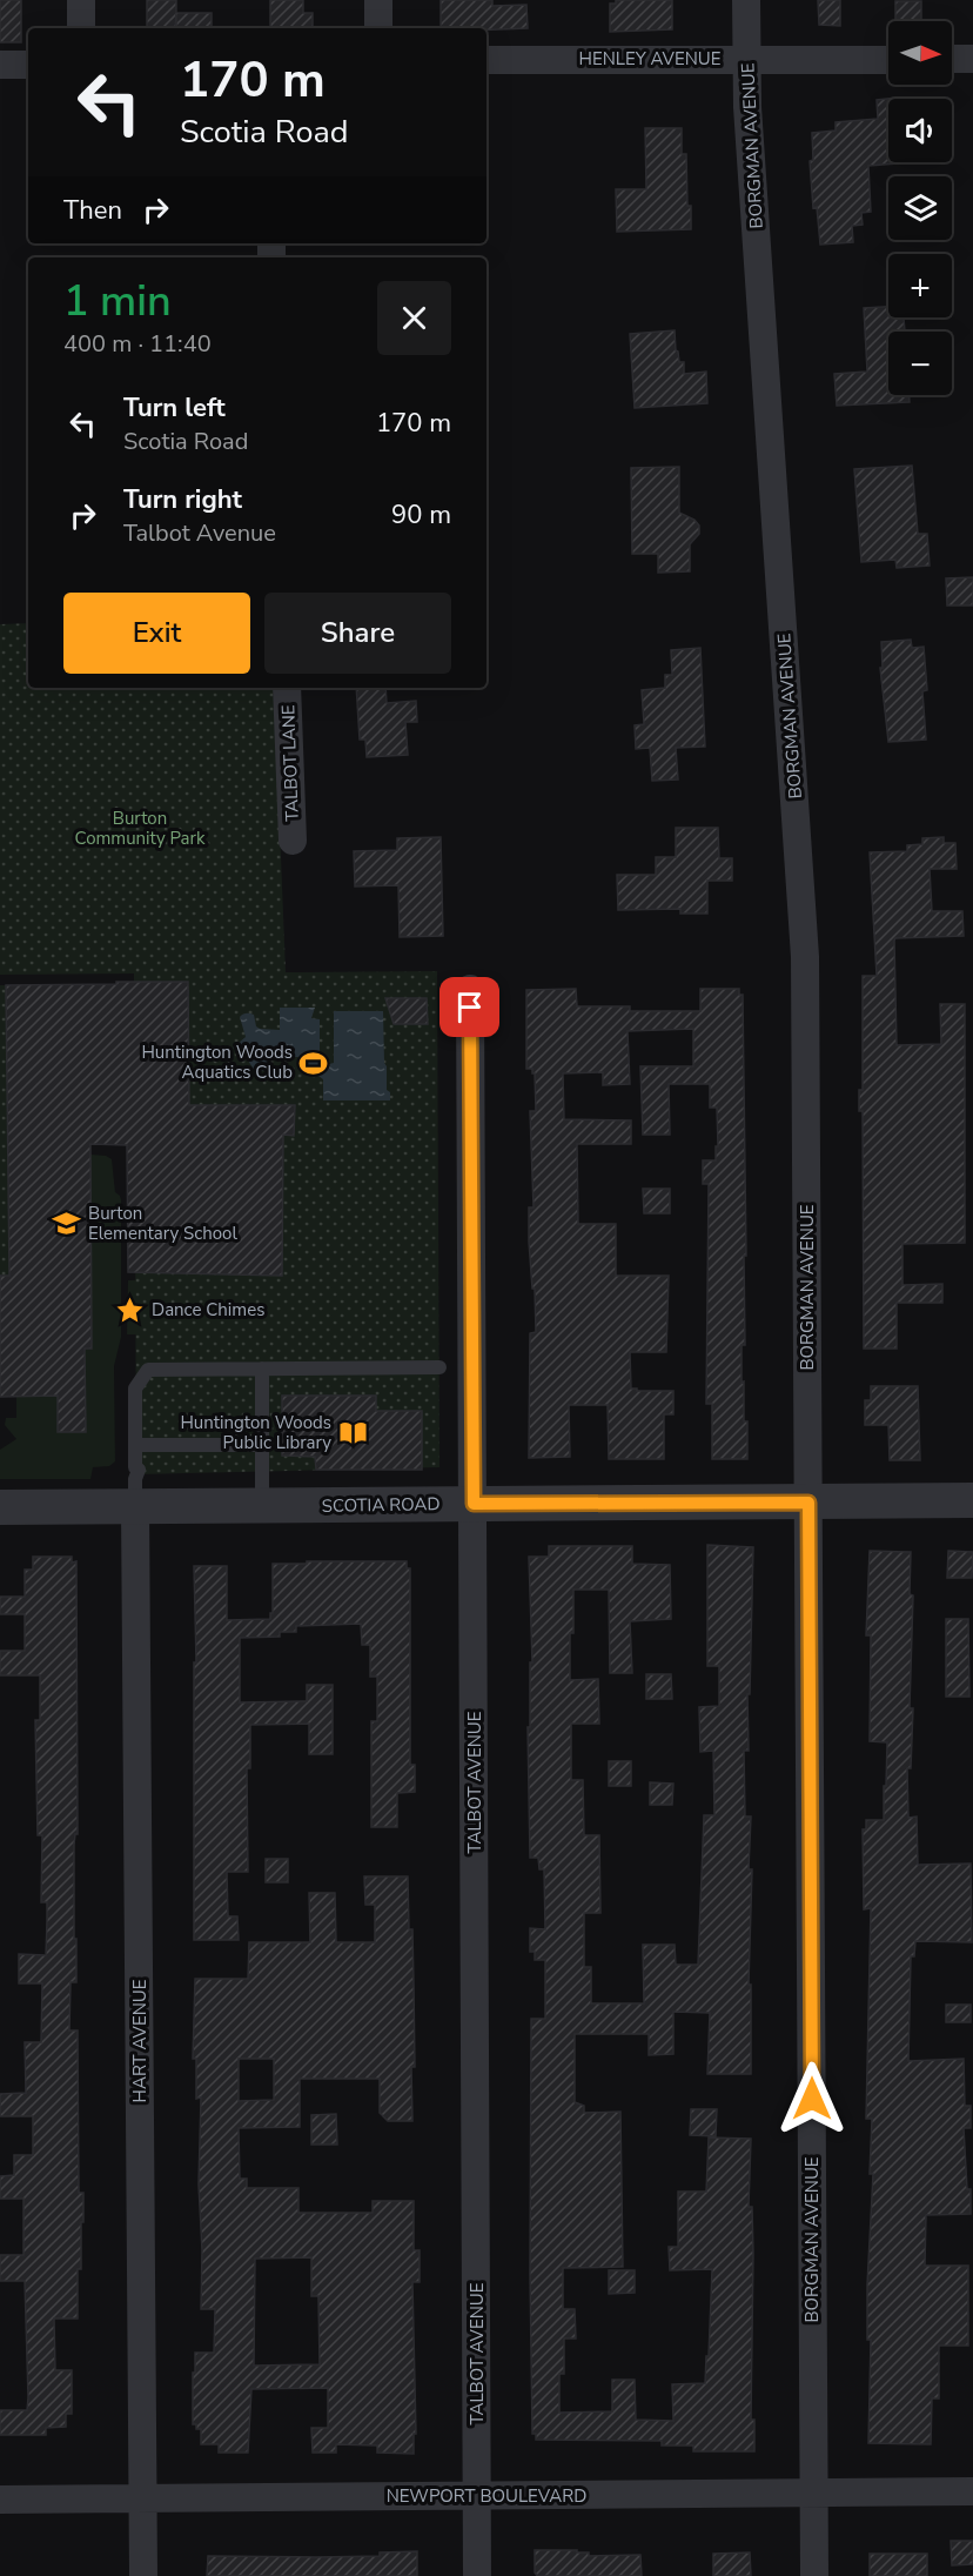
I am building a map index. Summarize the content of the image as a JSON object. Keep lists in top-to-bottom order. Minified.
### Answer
{"streets":{"street":["HENLEY AVENUE","BORGMAN AVENUE","TALBOT LANE","SCOTIA ROAD","TALBOT AVENUE","HART AVENUE","NEWPORT BOULEVARD"]},"crossings":[["HENLEY AVENUE","BORGMAN AVENUE"],["BORGMAN AVENUE","SCOTIA ROAD"],["BORGMAN AVENUE","NEWPORT BOULEVARD"],["SCOTIA ROAD","TALBOT AVENUE"],["SCOTIA ROAD","HART AVENUE"],["TALBOT AVENUE","NEWPORT BOULEVARD"],["HART AVENUE","NEWPORT BOULEVARD"]],"parks":["Burton Community Park"],"places":{"sports":["Huntington Woods Aquatics Club"],"school or university":["Burton Elementary School"],"place":["Dance Chimes"],"library":["Huntington Woods Public Library"]},"north":"right","page":{"map_buttons":["+","−"],"turn":["170 m","Scotia Road"],"then":"Then","heading":["1 min","400 m · 11:40"],"list":[{"name":"Turn left","note":"Scotia Road","value":"170 m"},{"name":"Turn right","note":"Talbot Avenue","value":"90 m"}],"buttons":["Exit","Share"]}}
